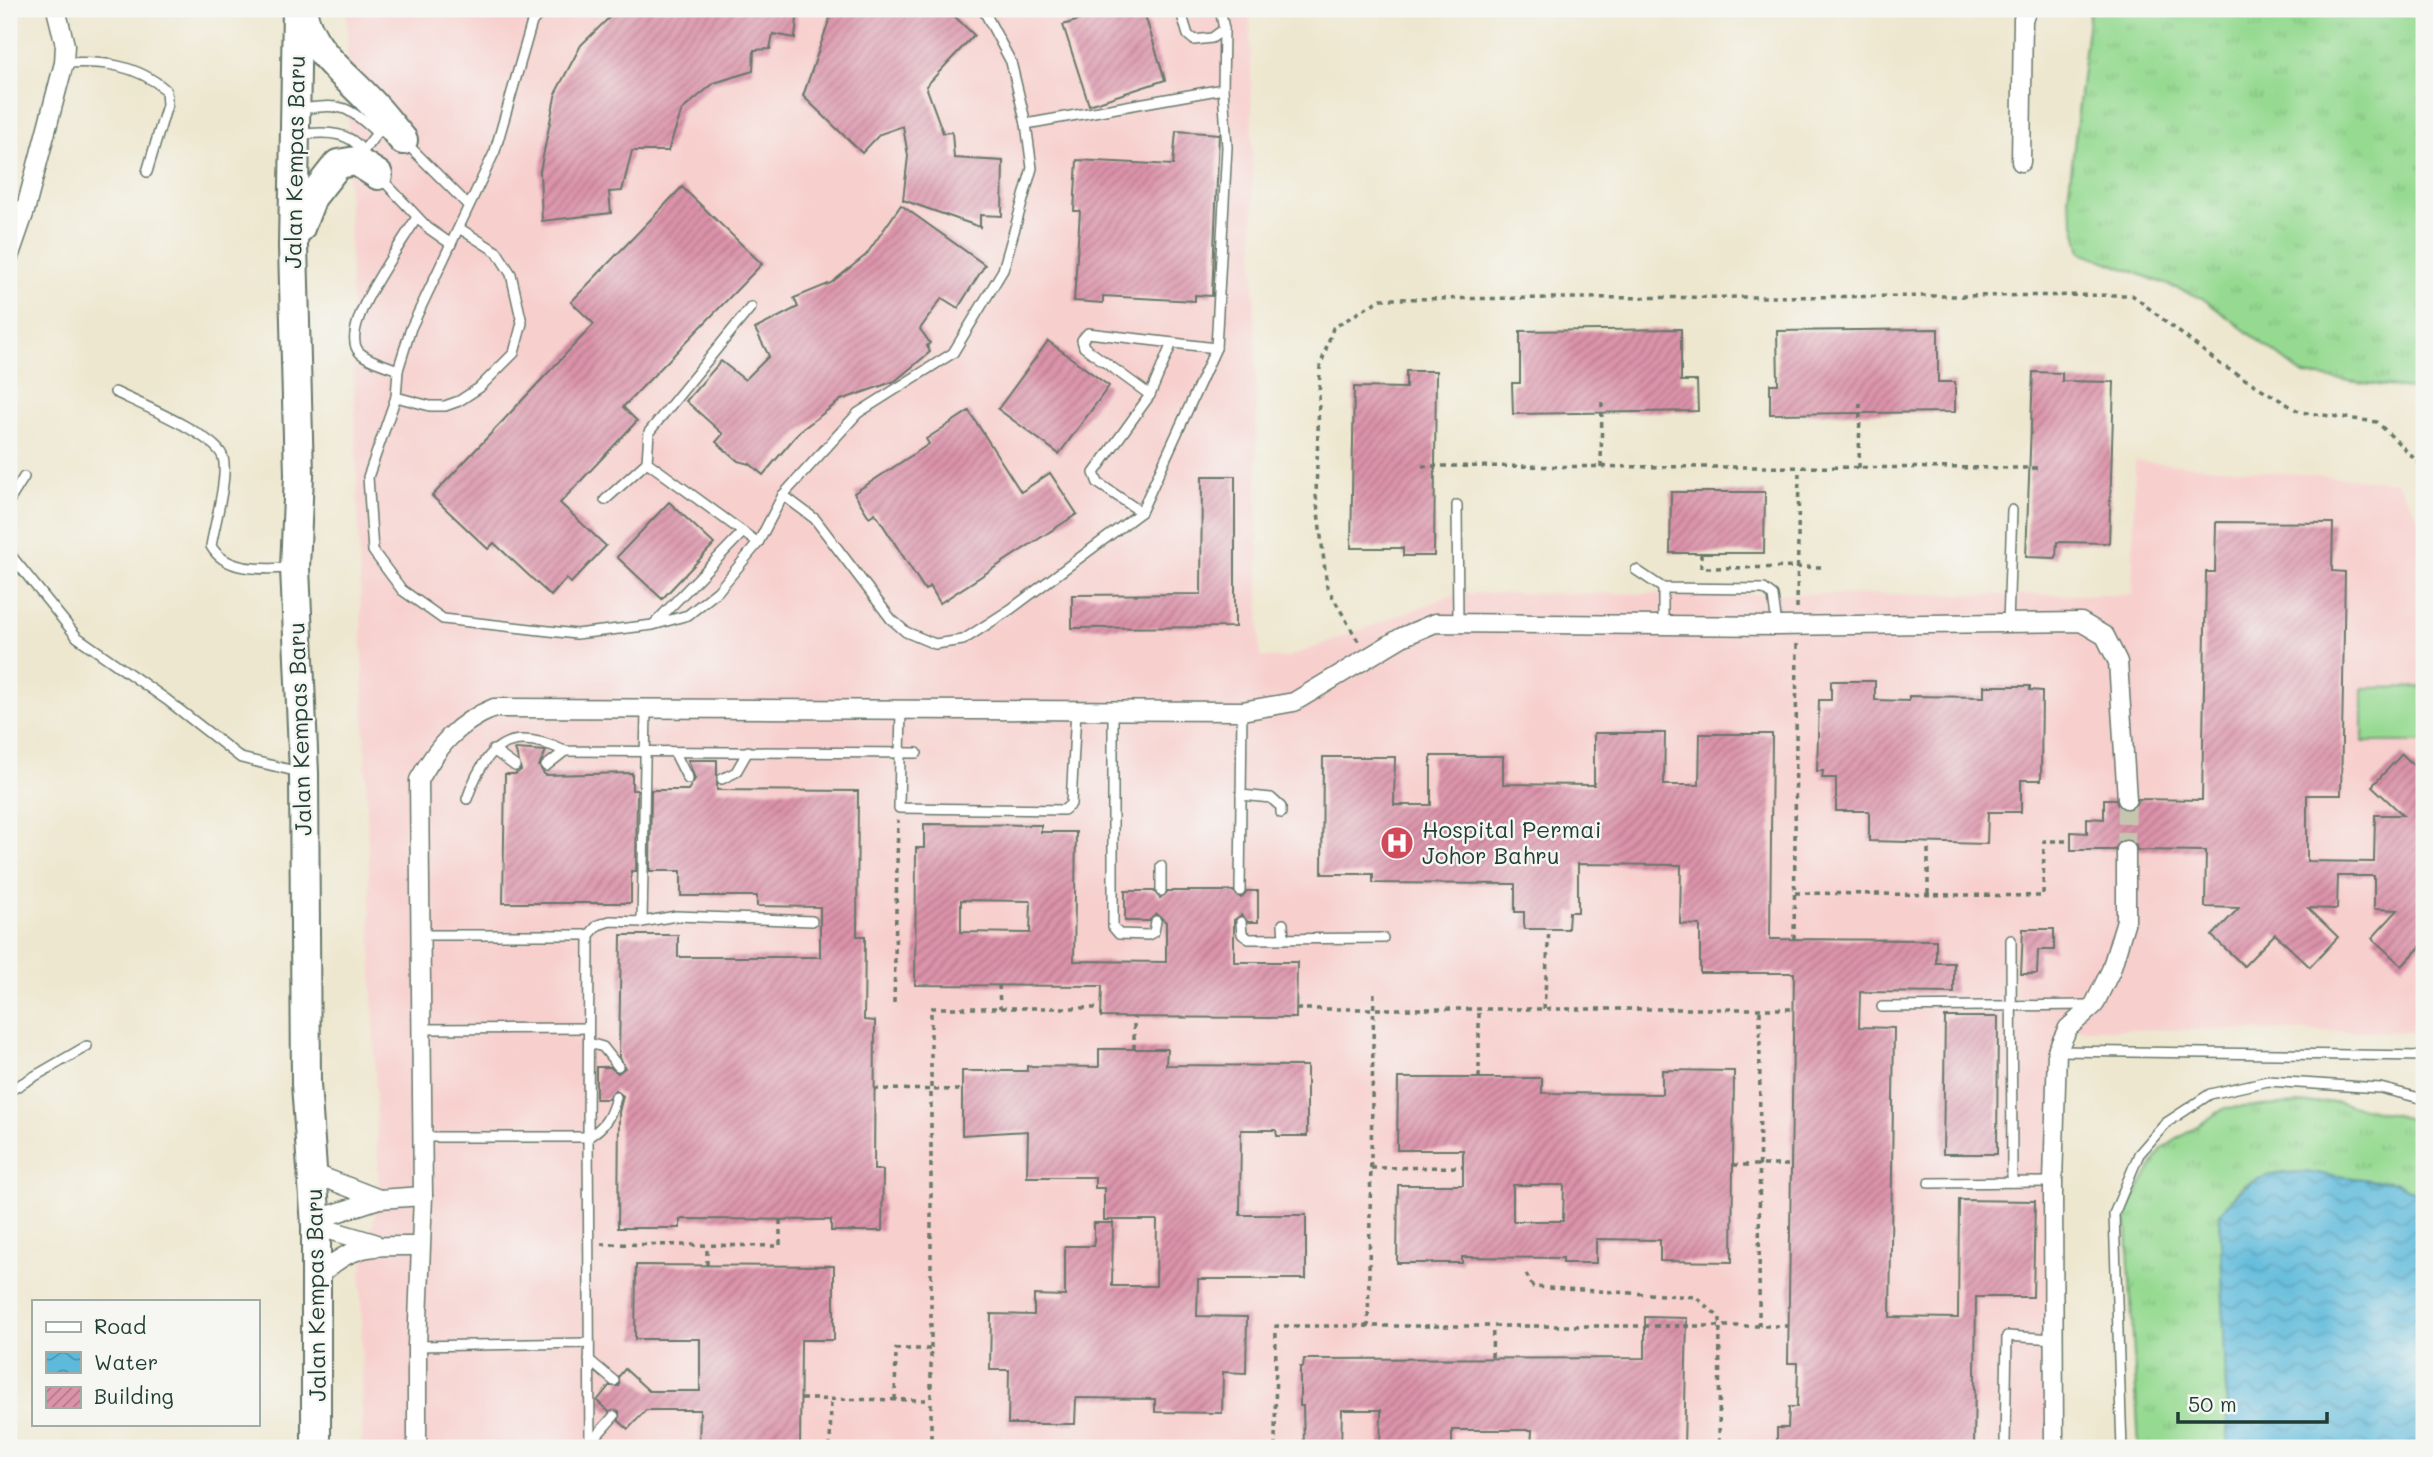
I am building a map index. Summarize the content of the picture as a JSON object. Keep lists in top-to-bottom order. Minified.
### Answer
{"streets":{"main road":["Jalan Kempas Baru"]},"places":{"hospital":["Hospital Permai Johor Bahru"]},"legend":["Road","Water","Building"],"scale_bar":"50 m"}
